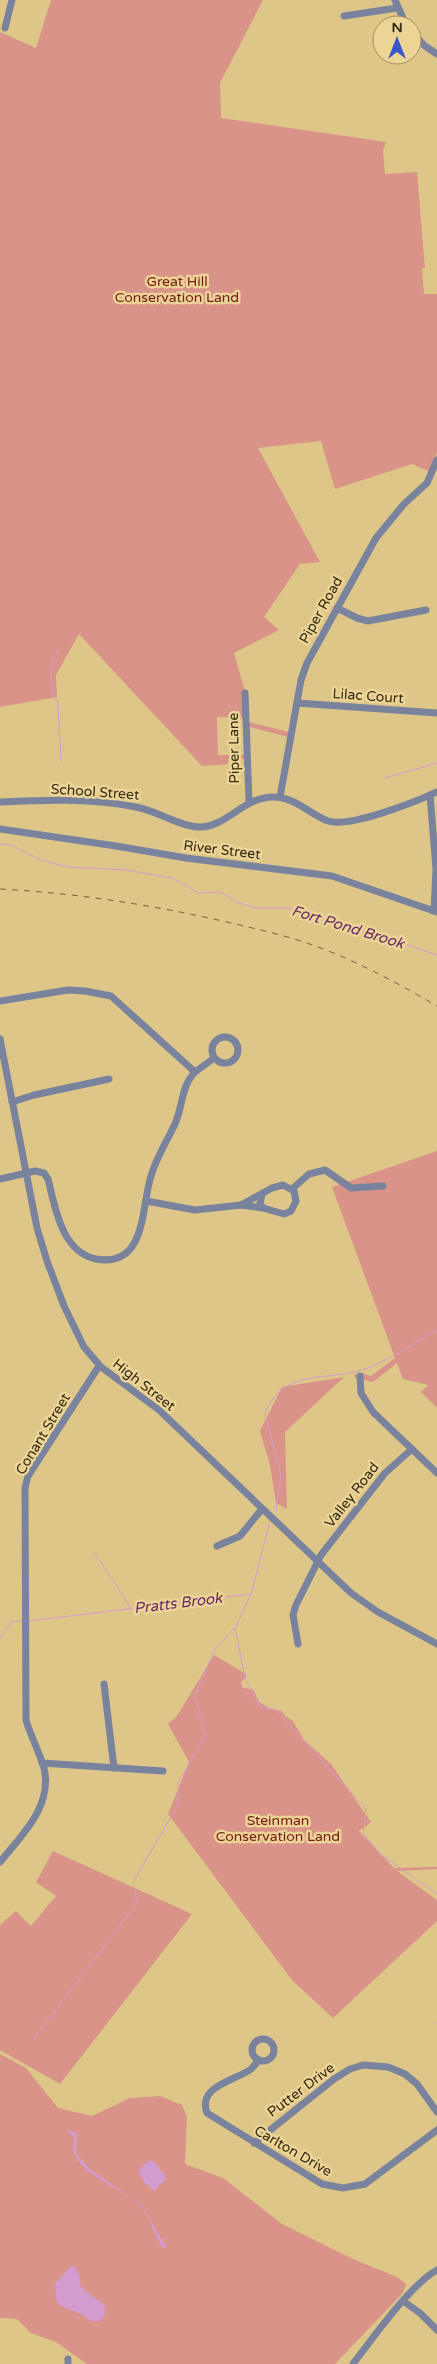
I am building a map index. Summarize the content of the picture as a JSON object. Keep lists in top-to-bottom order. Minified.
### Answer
{"streets":{"street":["Piper Road","Lilac Court","Piper Lane","School Street","River Street","High Street","Conant Street","Valley Road","Putter Drive","Carlton Drive"]},"crossings":[["Piper Road","Lilac Court"],["Piper Road","School Street"],["Piper Lane","School Street"],["High Street","Conant Street"],["High Street","Valley Road"],["Putter Drive","Carlton Drive"]],"water":["Fort Pond Brook","Pratts Brook"],"parks":["Great Hill Conservation Land","Steinman Conservation Land"],"north":"top"}
